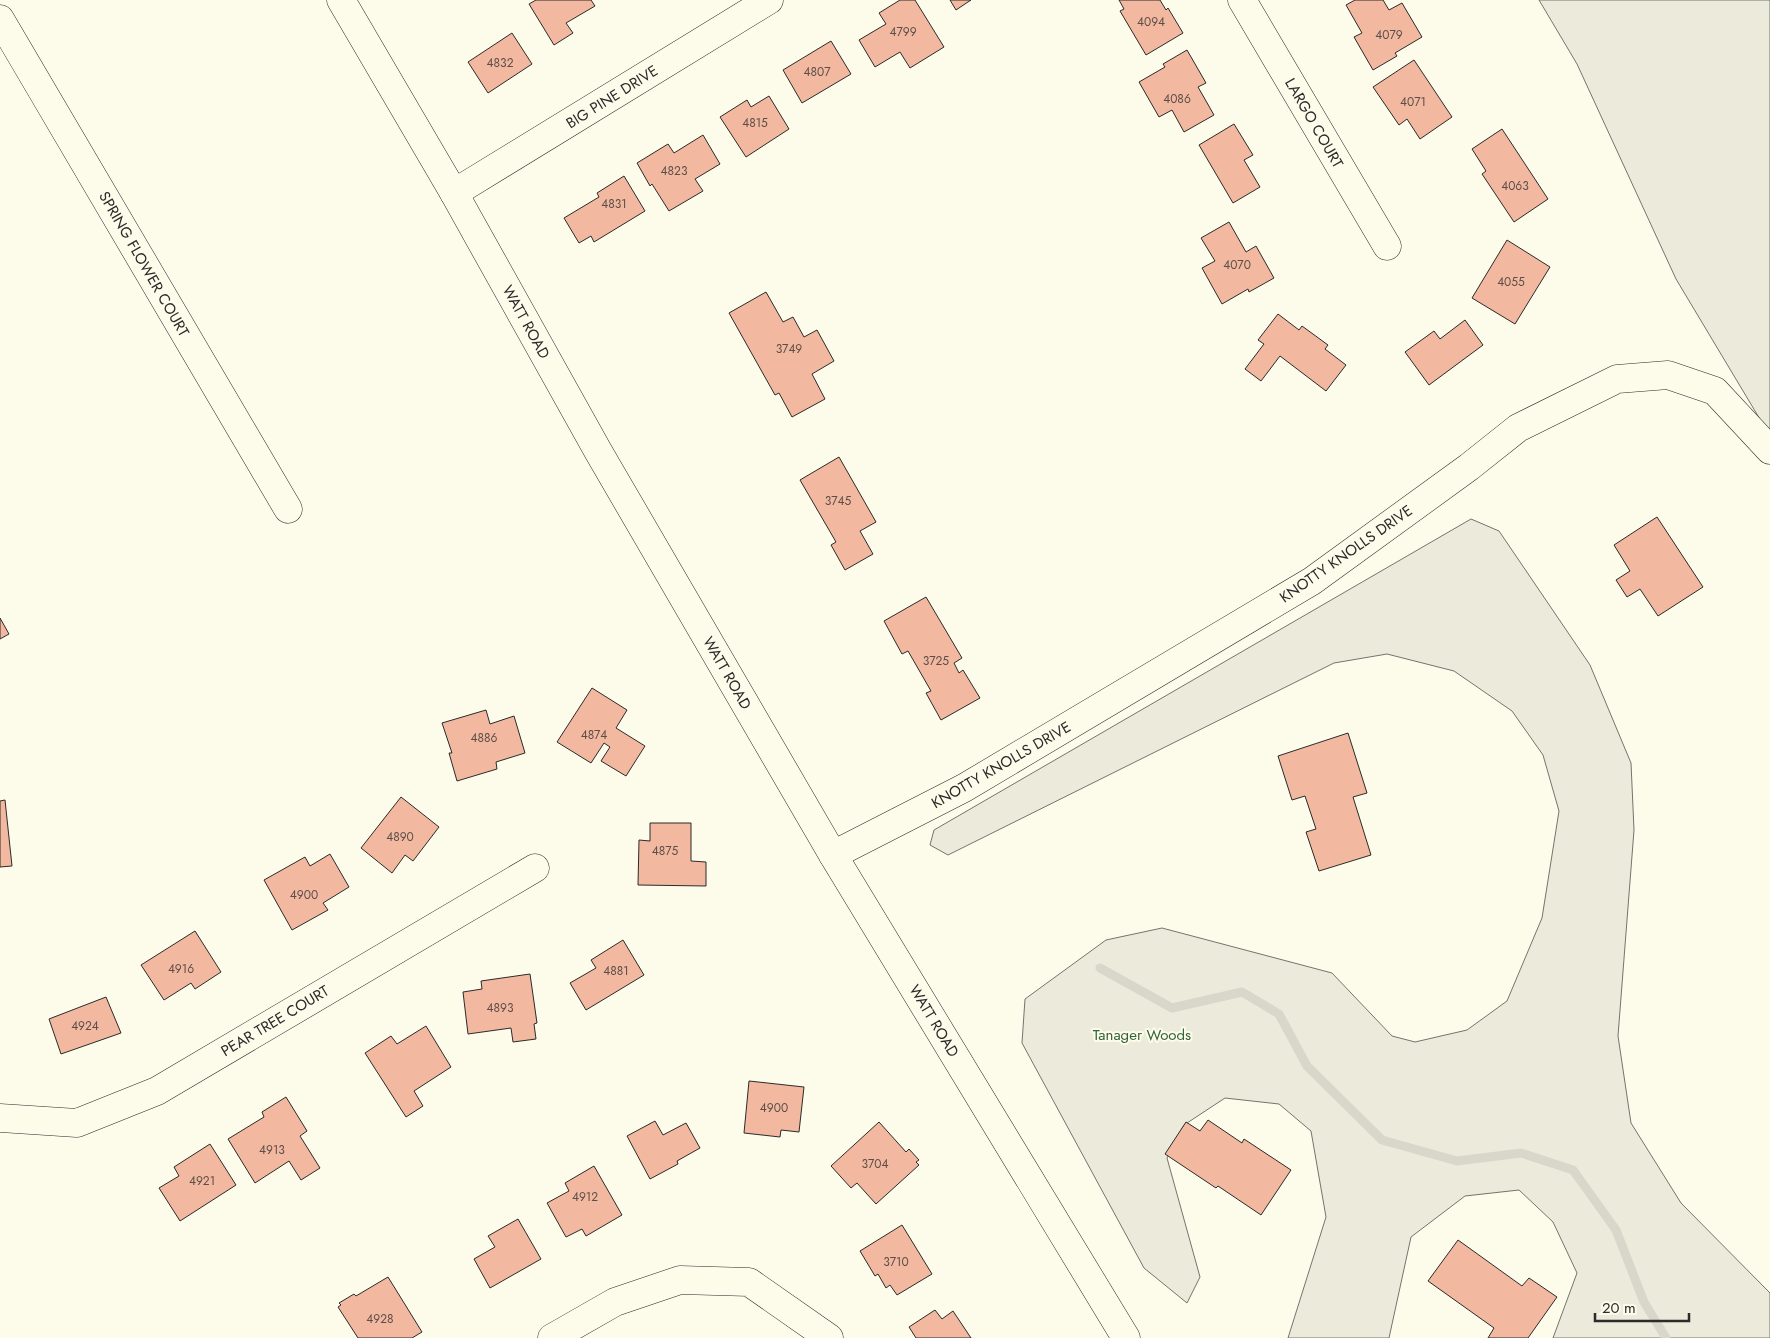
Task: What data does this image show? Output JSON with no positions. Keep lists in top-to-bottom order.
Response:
{
  "streets": {
    "street": [
      "BIG PINE DRIVE",
      "LARGO COURT",
      "SPRING FLOWER COURT",
      "WATT ROAD",
      "KNOTTY KNOLLS DRIVE",
      "PEAR TREE COURT"
    ]
  },
  "crossings": [
    ["BIG PINE DRIVE", "WATT ROAD"],
    ["WATT ROAD", "KNOTTY KNOLLS DRIVE"]
  ],
  "parks": ["Tanager Woods"],
  "house_numbers": [
    "4094",
    "4799",
    "4079",
    "4832",
    "4807",
    "4086",
    "4071",
    "4815",
    "4823",
    "4063",
    "4831",
    "4070",
    "4055",
    "3749",
    "3745",
    "3725",
    "4874",
    "4886",
    "4890",
    "4875",
    "4900",
    "4916",
    "4881",
    "4893",
    "4924",
    "4900",
    "4913",
    "3704",
    "4921",
    "4912",
    "3710",
    "4928"
  ],
  "scale_bar": "20 m"
}
